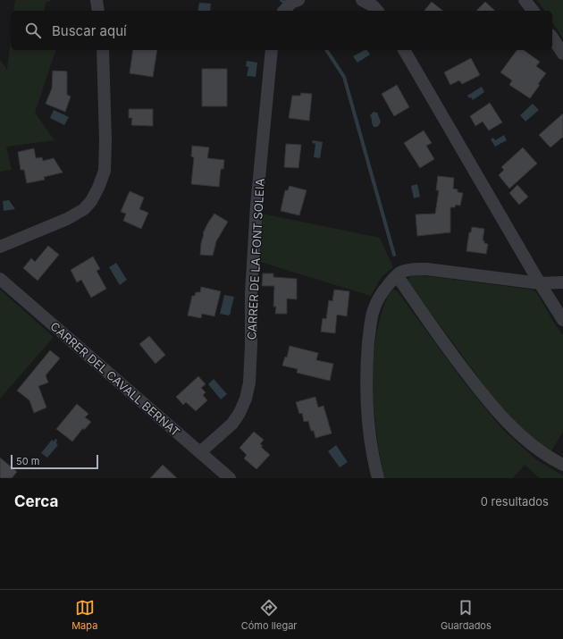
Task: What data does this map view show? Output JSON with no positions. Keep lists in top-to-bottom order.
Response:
{
  "streets": {
    "street": ["CARRER DE LA FONT SOLEIA", "CARRER DEL CAVALL BERNAT"]
  },
  "crossings": [
    ["CARRER DE LA FONT SOLEIA", "CARRER DEL CAVALL BERNAT"]
  ],
  "scale_bar": "50 m",
  "page": {
    "search": "Buscar aquí",
    "scale": "50 m",
    "heading": ["Cerca", "0 resultados"],
    "nav": ["Mapa", "Cómo llegar", "Guardados"]
  }
}
